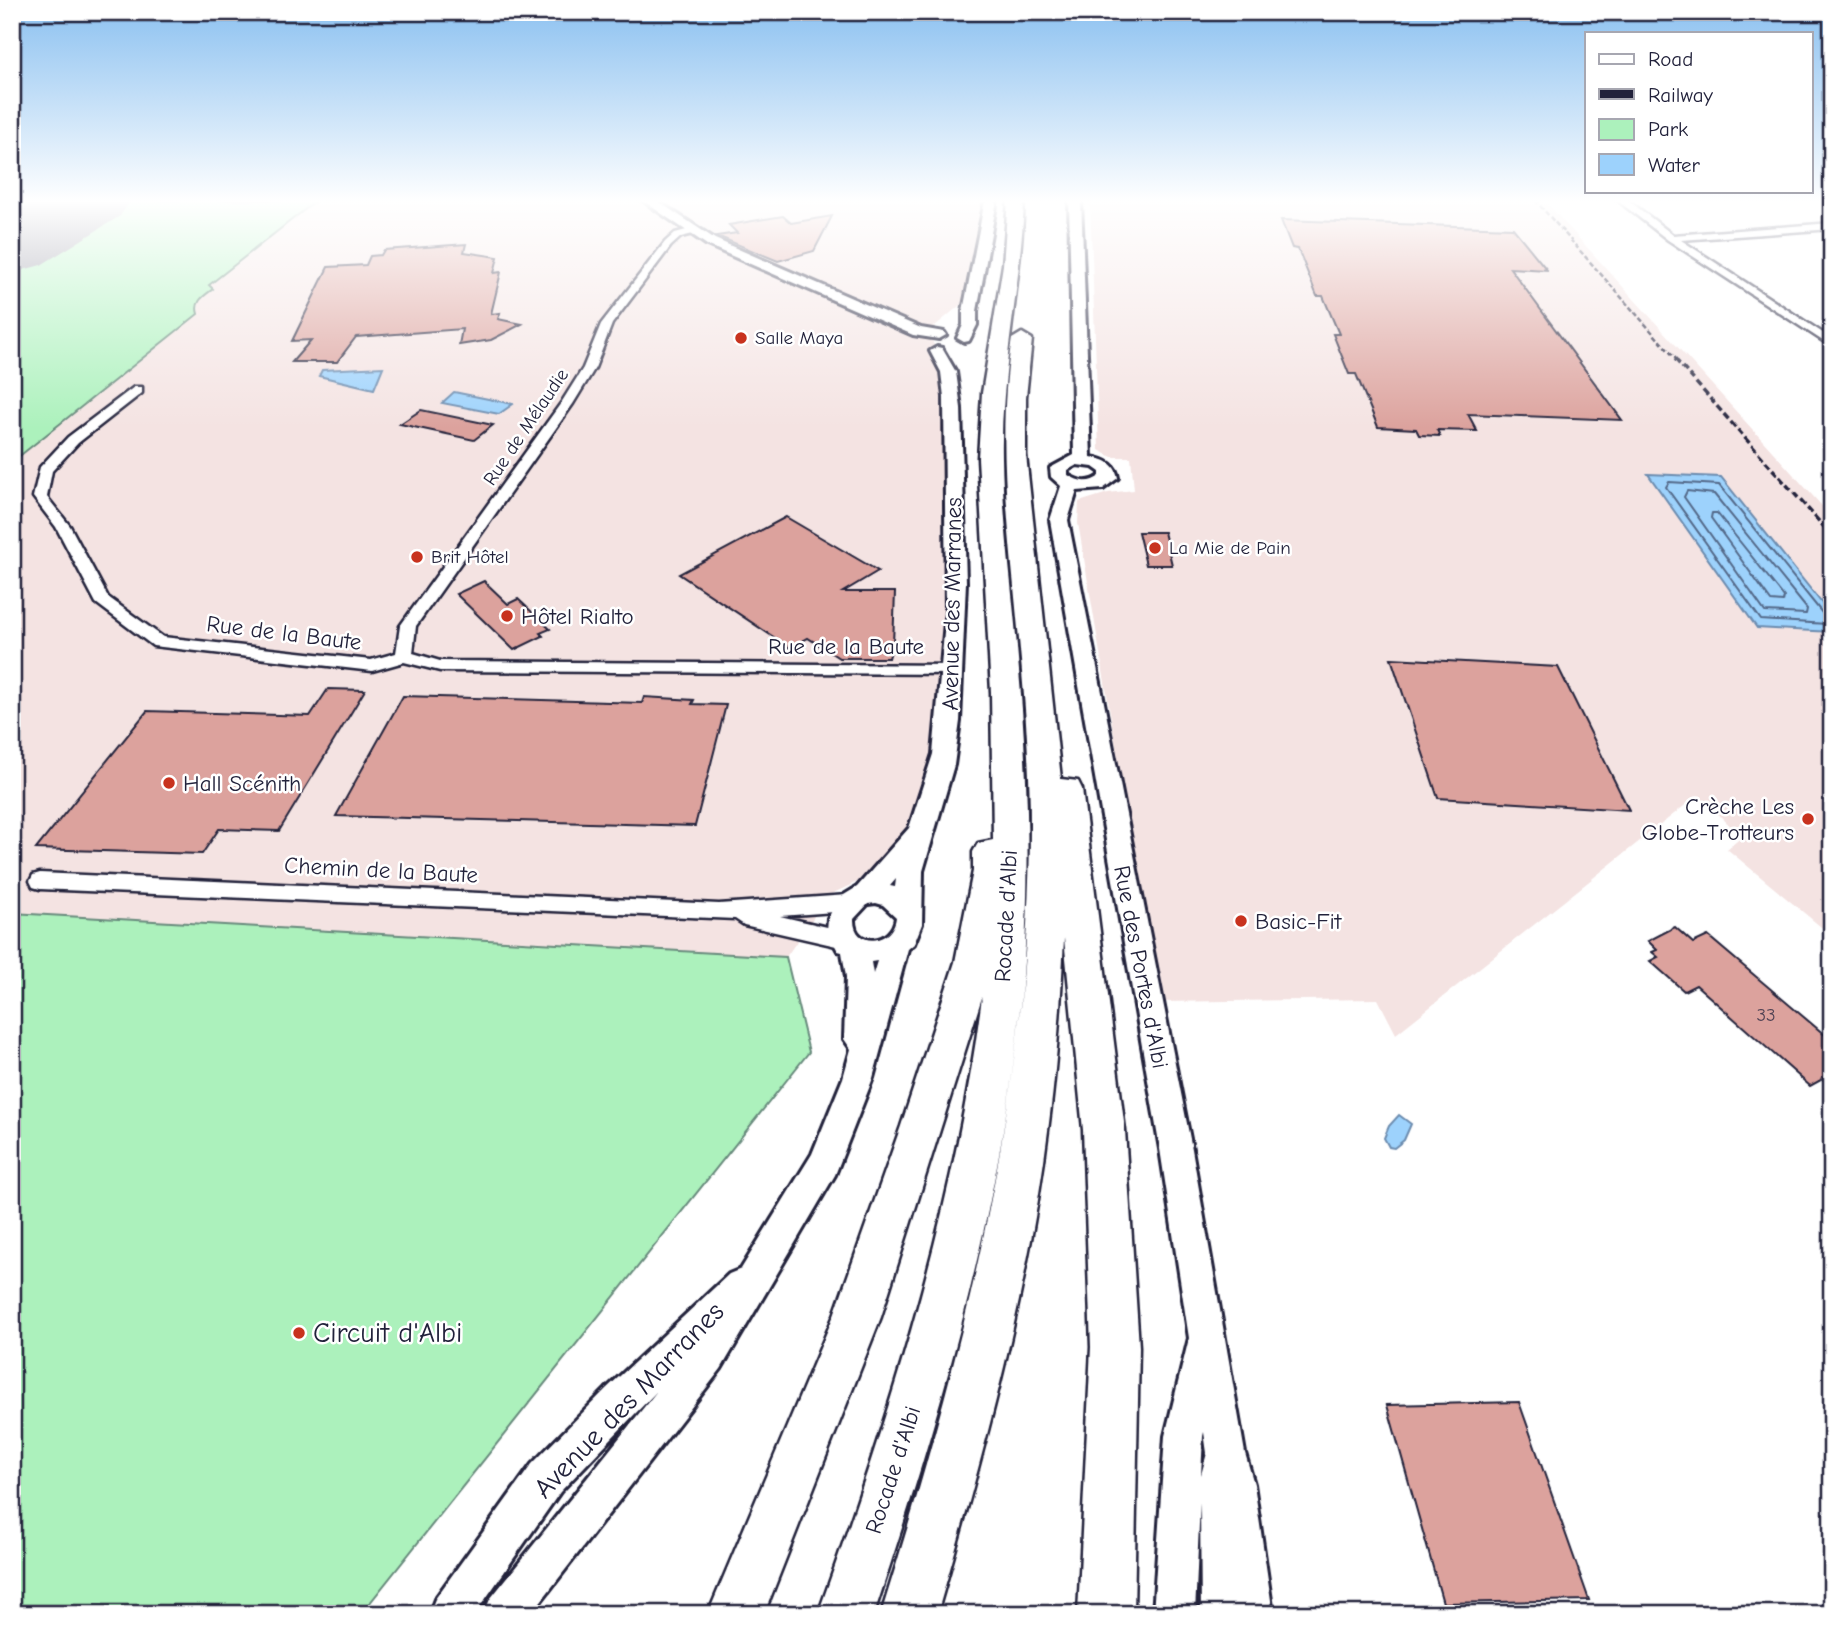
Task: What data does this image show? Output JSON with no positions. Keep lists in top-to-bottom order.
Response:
{
  "streets": {
    "highway": ["Rocade d'Albi"],
    "street": [
      "Rue de Mélaudie",
      "Avenue des Marranes",
      "Rue de la Baute",
      "Chemin de la Baute",
      "Rue des Portes d'Albi"
    ]
  },
  "crossings": [
    ["Rue de Mélaudie", "Rue de la Baute"],
    ["Avenue des Marranes", "Rue de la Baute"],
    ["Avenue des Marranes", "Chemin de la Baute"]
  ],
  "places": [
    "Salle Maya",
    "La Mie de Pain",
    "Brit Hôtel",
    "Hôtel Rialto",
    "Hall Scénith",
    "Crèche Les Globe-Trotteurs",
    "Basic-Fit",
    "Circuit d'Albi"
  ],
  "house_numbers": ["33"],
  "legend": [
    "Road",
    "Railway",
    "Park",
    "Water"
  ]
}
